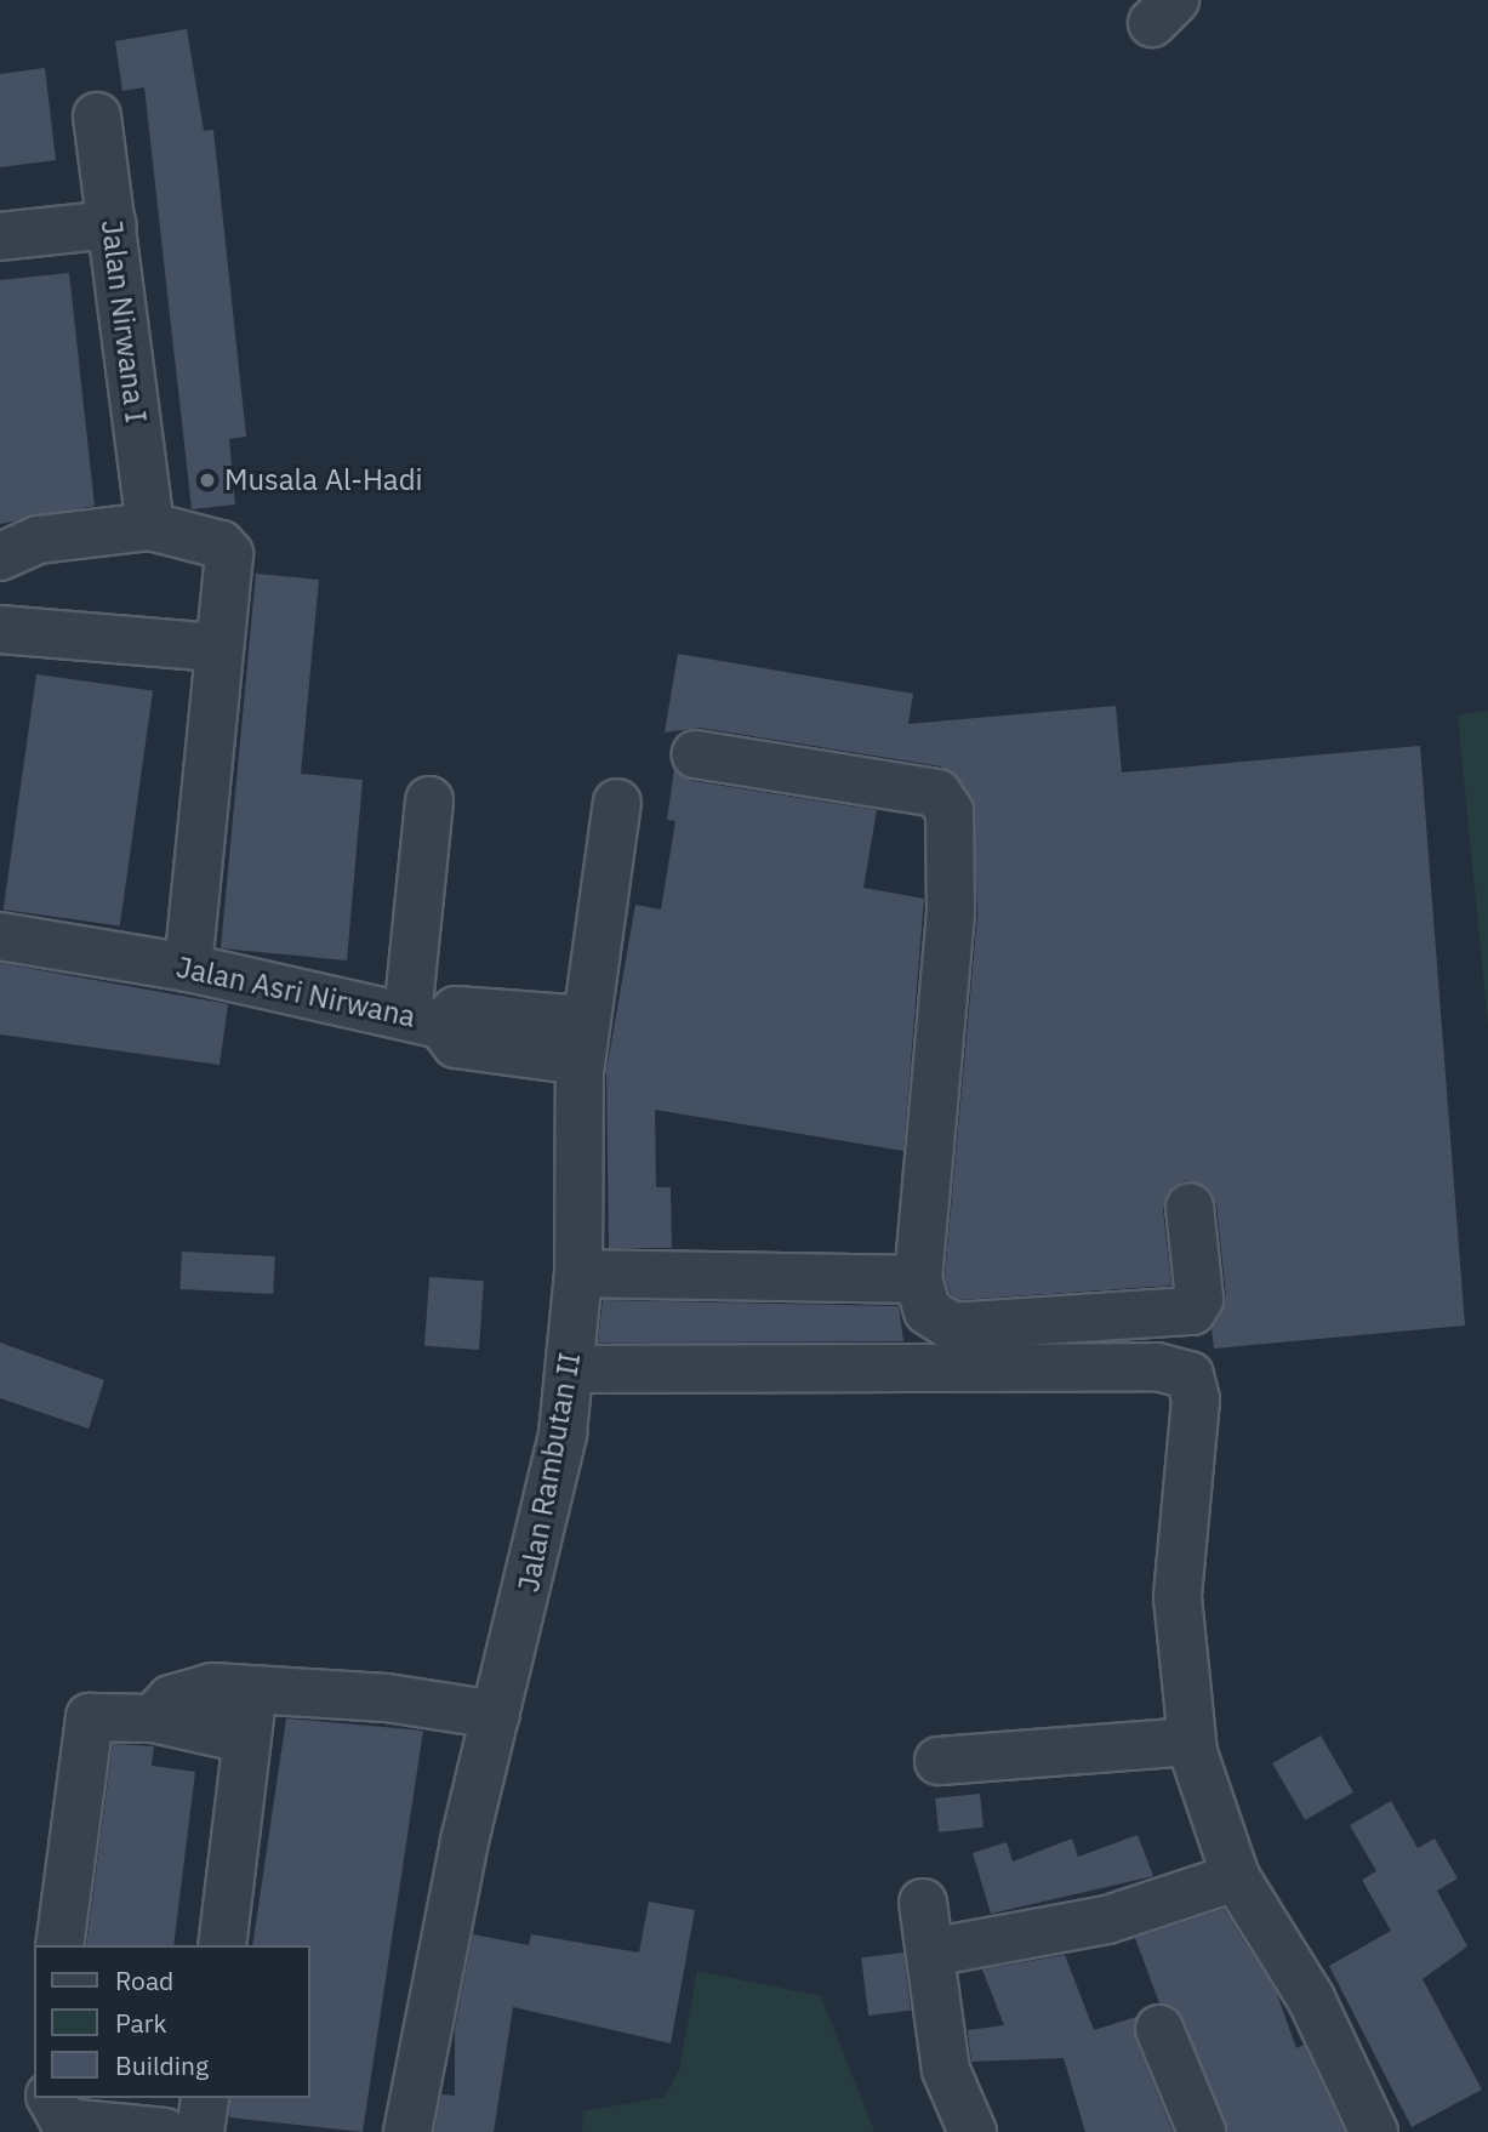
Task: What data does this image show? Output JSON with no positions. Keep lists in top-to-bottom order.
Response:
{
  "streets": {
    "street": ["Jalan Nirwana I", "Jalan Asri Nirwana", "Jalan Rambutan II"]
  },
  "crossings": [
    ["Jalan Asri Nirwana", "Jalan Rambutan II"]
  ],
  "places": ["Musala Al-Hadi"],
  "legend": ["Road", "Park", "Building"]
}
